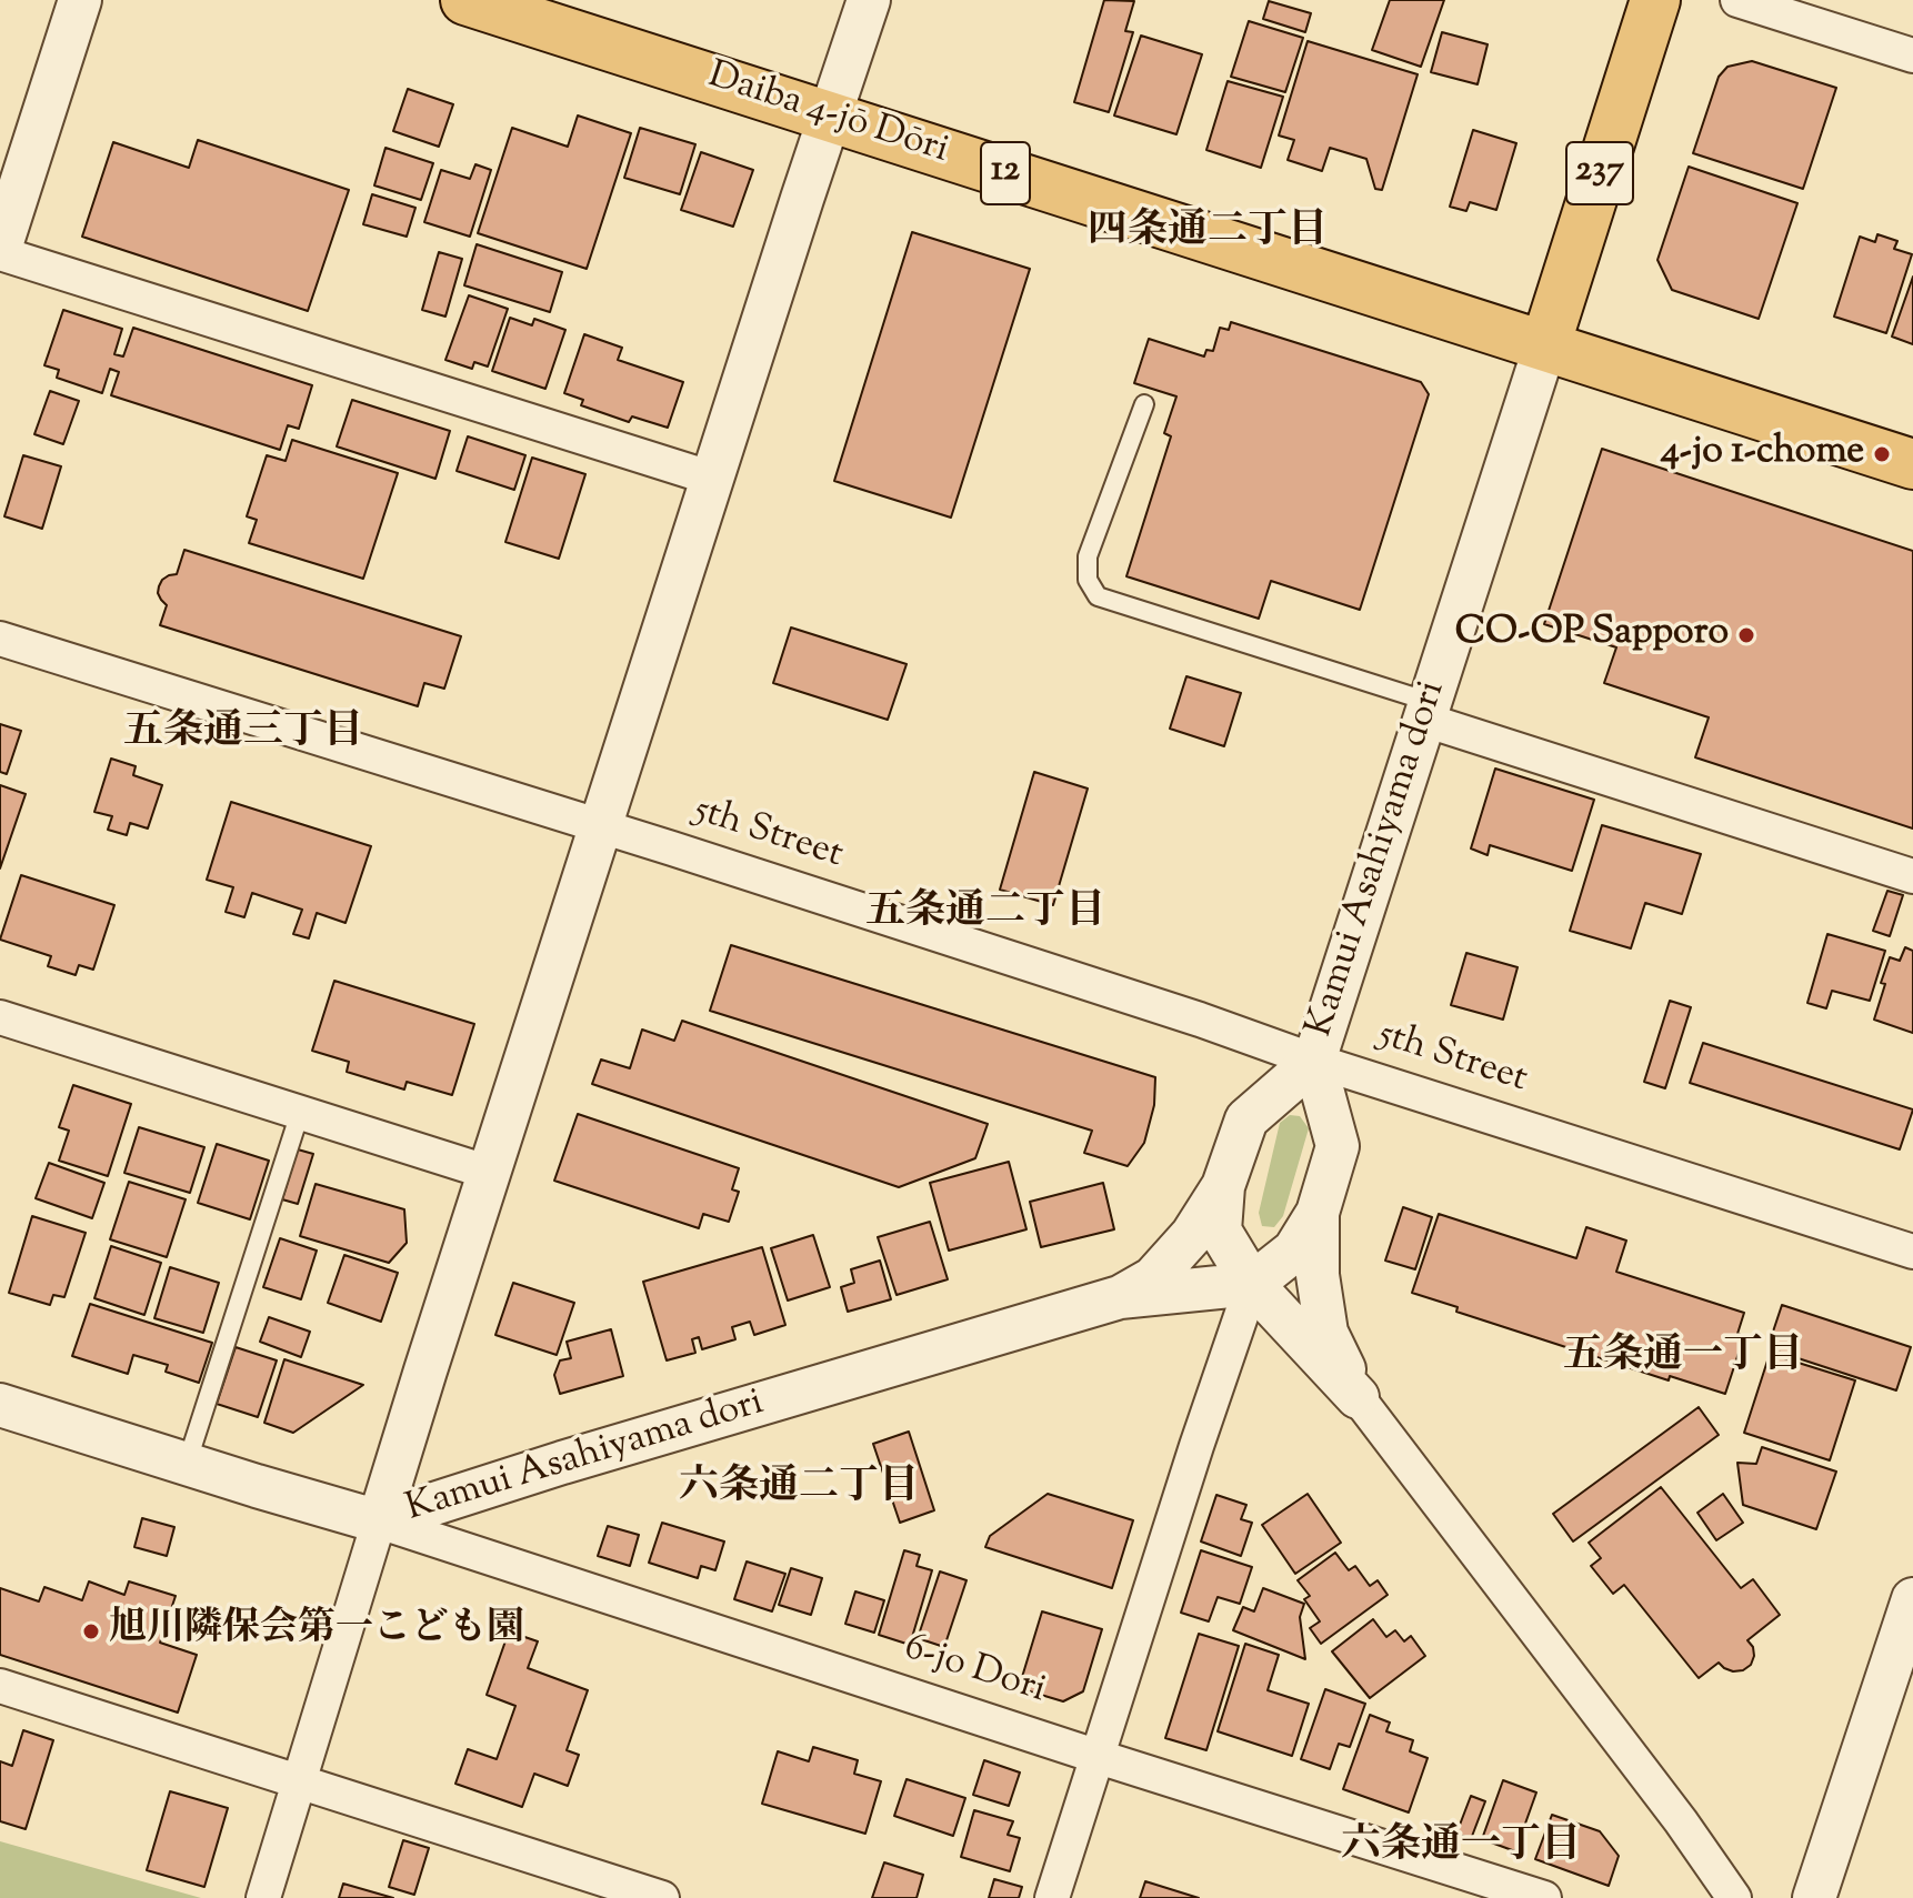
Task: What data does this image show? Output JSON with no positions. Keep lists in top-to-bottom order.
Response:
{
  "streets": {
    "highway": [
      "Daiba 4-jō Dōri",
      "12",
      "237",
      "Kamui Asahiyama dori"
    ],
    "street": ["5th Street", "6-jo Dori"]
  },
  "crossings": [
    ["Daiba 4-jō Dōri", "12"],
    ["Daiba 4-jō Dōri", "Kamui Asahiyama dori"],
    ["12", "Kamui Asahiyama dori"],
    ["5th Street", "Kamui Asahiyama dori"],
    ["Kamui Asahiyama dori", "6-jo Dori"]
  ],
  "districts": [
    "四条通二丁目",
    "五条通三丁目",
    "五条通二丁目",
    "五条通一丁目",
    "六条通二丁目",
    "六条通一丁目"
  ],
  "places": ["4-jo 1-chome", "CO-OP Sapporo", "旭川隣保会第一こども園"]
}
